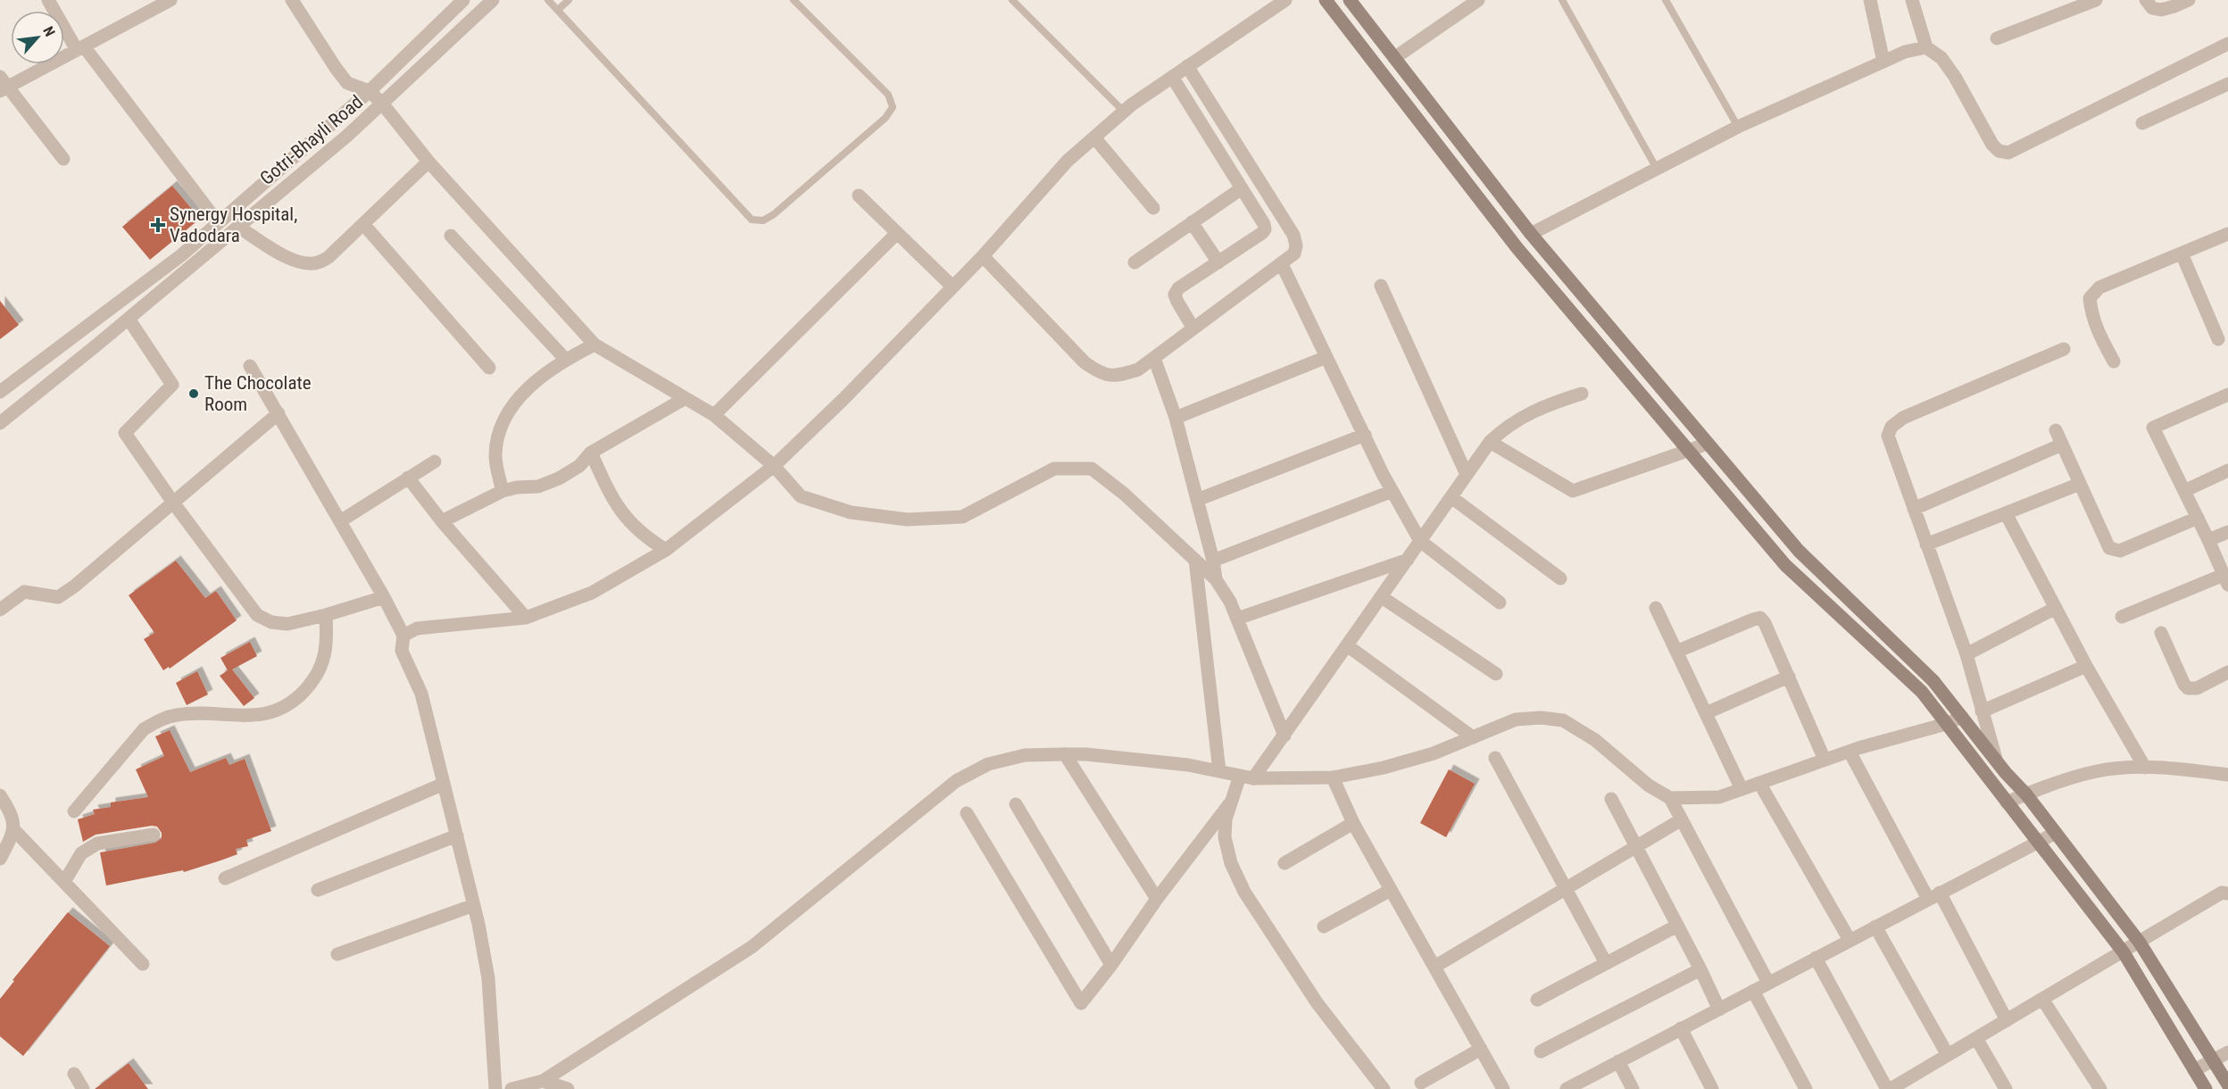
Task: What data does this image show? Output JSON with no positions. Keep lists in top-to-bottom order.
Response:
{
  "streets": {
    "street": ["Gotri-Bhayli Road"]
  },
  "places": {
    "health": ["Synergy Hospital, Vadodara"],
    "other": ["The Chocolate Room"]
  },
  "north": "top right"
}
